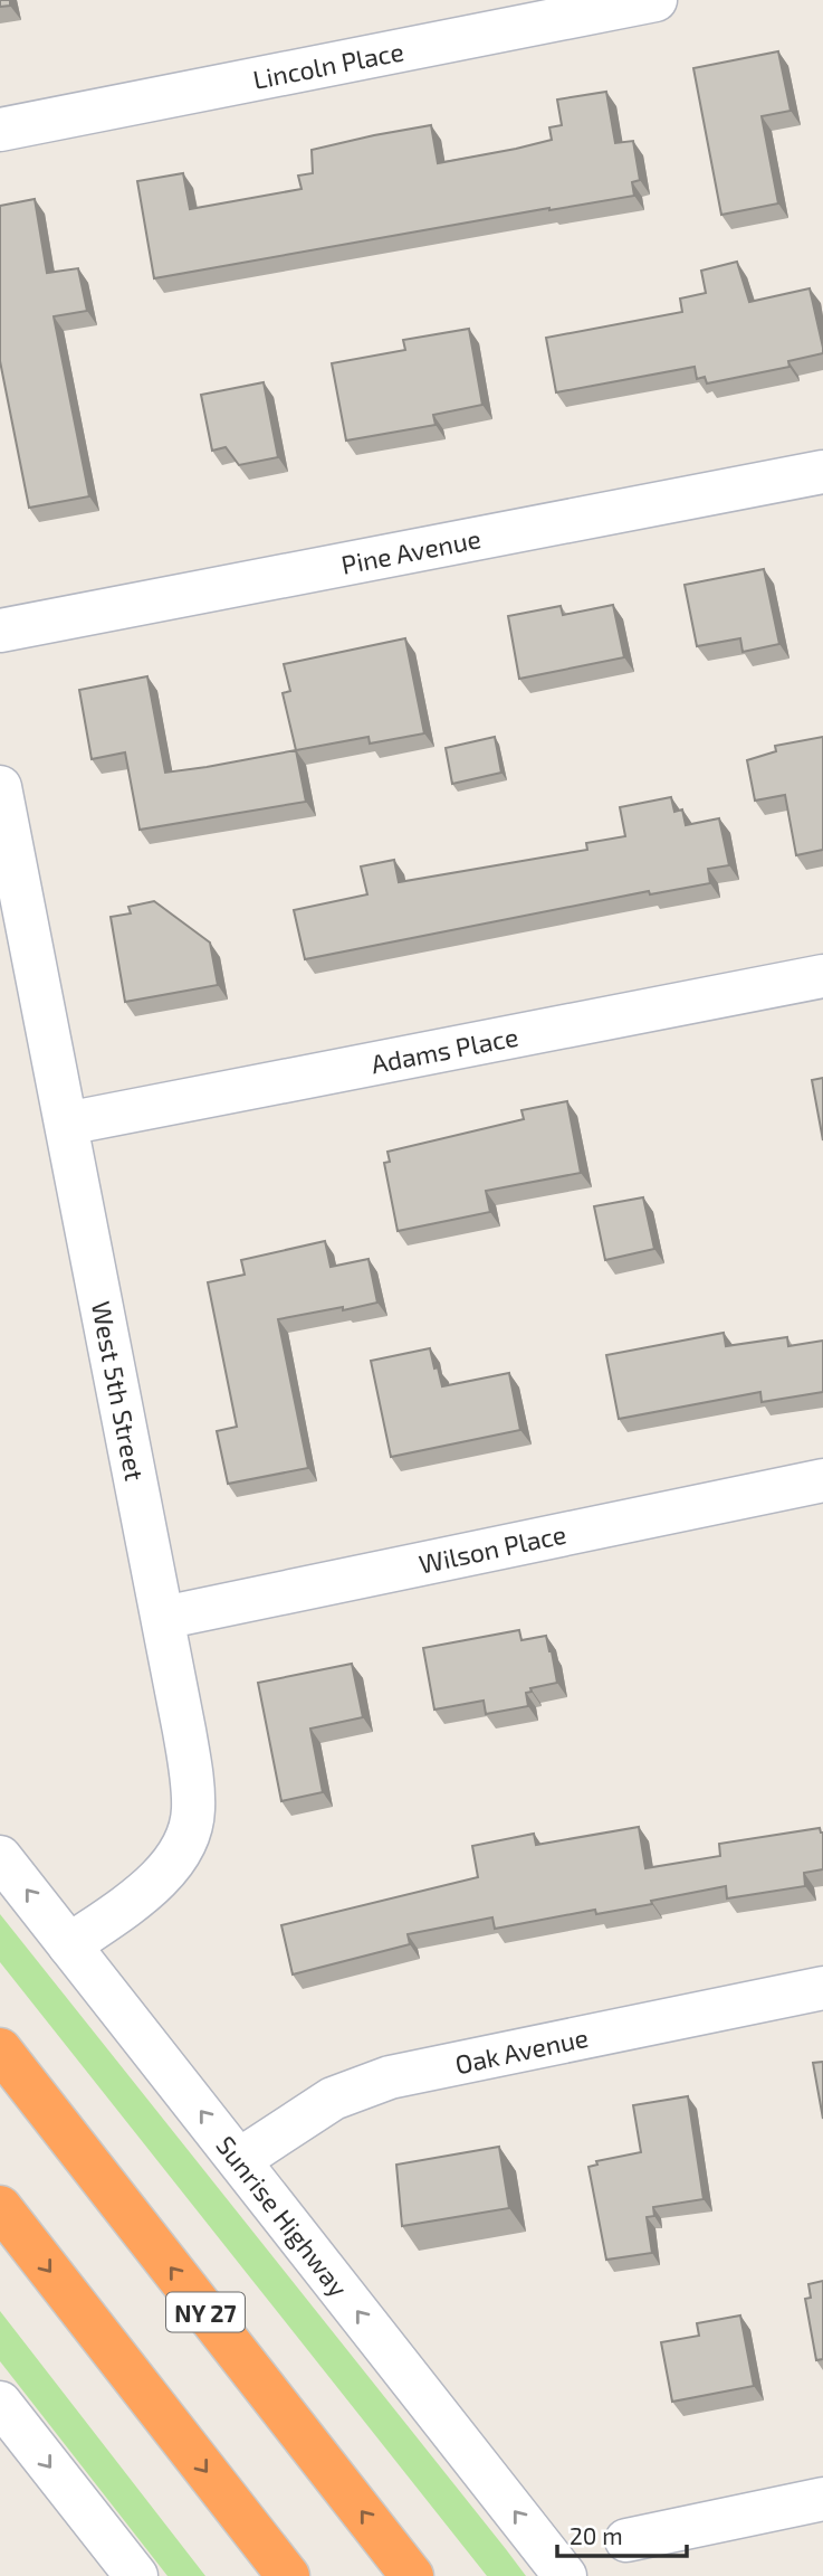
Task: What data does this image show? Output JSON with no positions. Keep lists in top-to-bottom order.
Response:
{
  "streets": {
    "highway": ["NY 27"],
    "street": [
      "Lincoln Place",
      "Pine Avenue",
      "Adams Place",
      "West 5th Street",
      "Wilson Place",
      "Oak Avenue",
      "Sunrise Highway"
    ]
  },
  "crossings": [
    ["Adams Place", "West 5th Street"],
    ["West 5th Street", "Wilson Place"],
    ["West 5th Street", "Sunrise Highway"],
    ["Oak Avenue", "Sunrise Highway"]
  ],
  "one_way": ["Sunrise Highway"],
  "scale_bar": "20 m"
}
